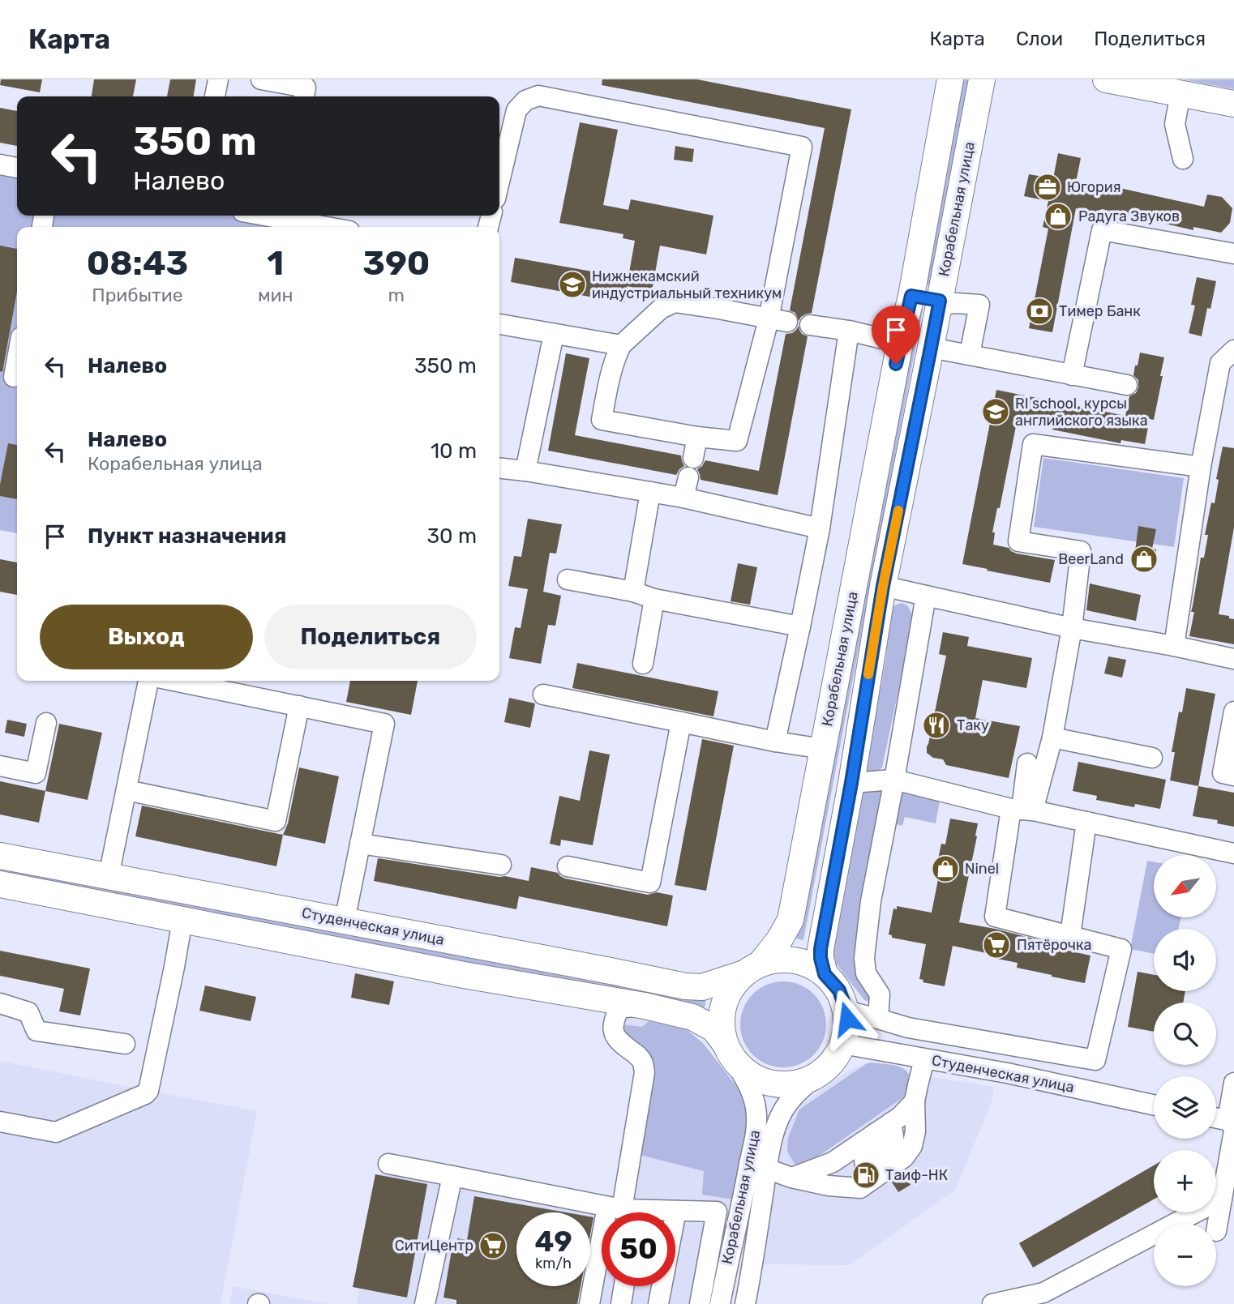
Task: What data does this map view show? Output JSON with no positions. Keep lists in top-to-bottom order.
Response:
{
  "streets": {
    "main road": ["Корабельная улица", "Студенческая улица"]
  },
  "crossings": [
    ["Корабельная улица", "Студенческая улица"]
  ],
  "places": {
    "office": ["Югория"],
    "shop": ["Радуга Звуков", "BeerLand", "Ninel"],
    "school or university": ["Нижнекамский индустриальный техникум", "RI school, курсы английского языка"],
    "bank": ["Тимер Банк"],
    "restaurant": ["Таку"],
    "supermarket": ["Пятёрочка", "СитиЦентр"],
    "fuel station": ["Таиф-НК"]
  },
  "north": "bottom left",
  "page": {
    "header": "Карта",
    "nav": ["Карта", "Слои", "Поделиться"],
    "turn": ["350 m", "Налево"],
    "eta": [
      "08:43",
      "Прибытие",
      "1",
      "мин",
      "390",
      "m"
    ],
    "list": [
      {
        "name": "Налево",
        "value": "350 m"
      },
      {
        "name": "Налево",
        "note": "Корабельная улица",
        "value": "10 m"
      },
      {
        "name": "Пункт назначения",
        "value": "30 m"
      }
    ],
    "buttons": ["Выход", "Поделиться"],
    "map_buttons": ["+", "−"],
    "speed": "49 km/h",
    "limit": "50"
  }
}
